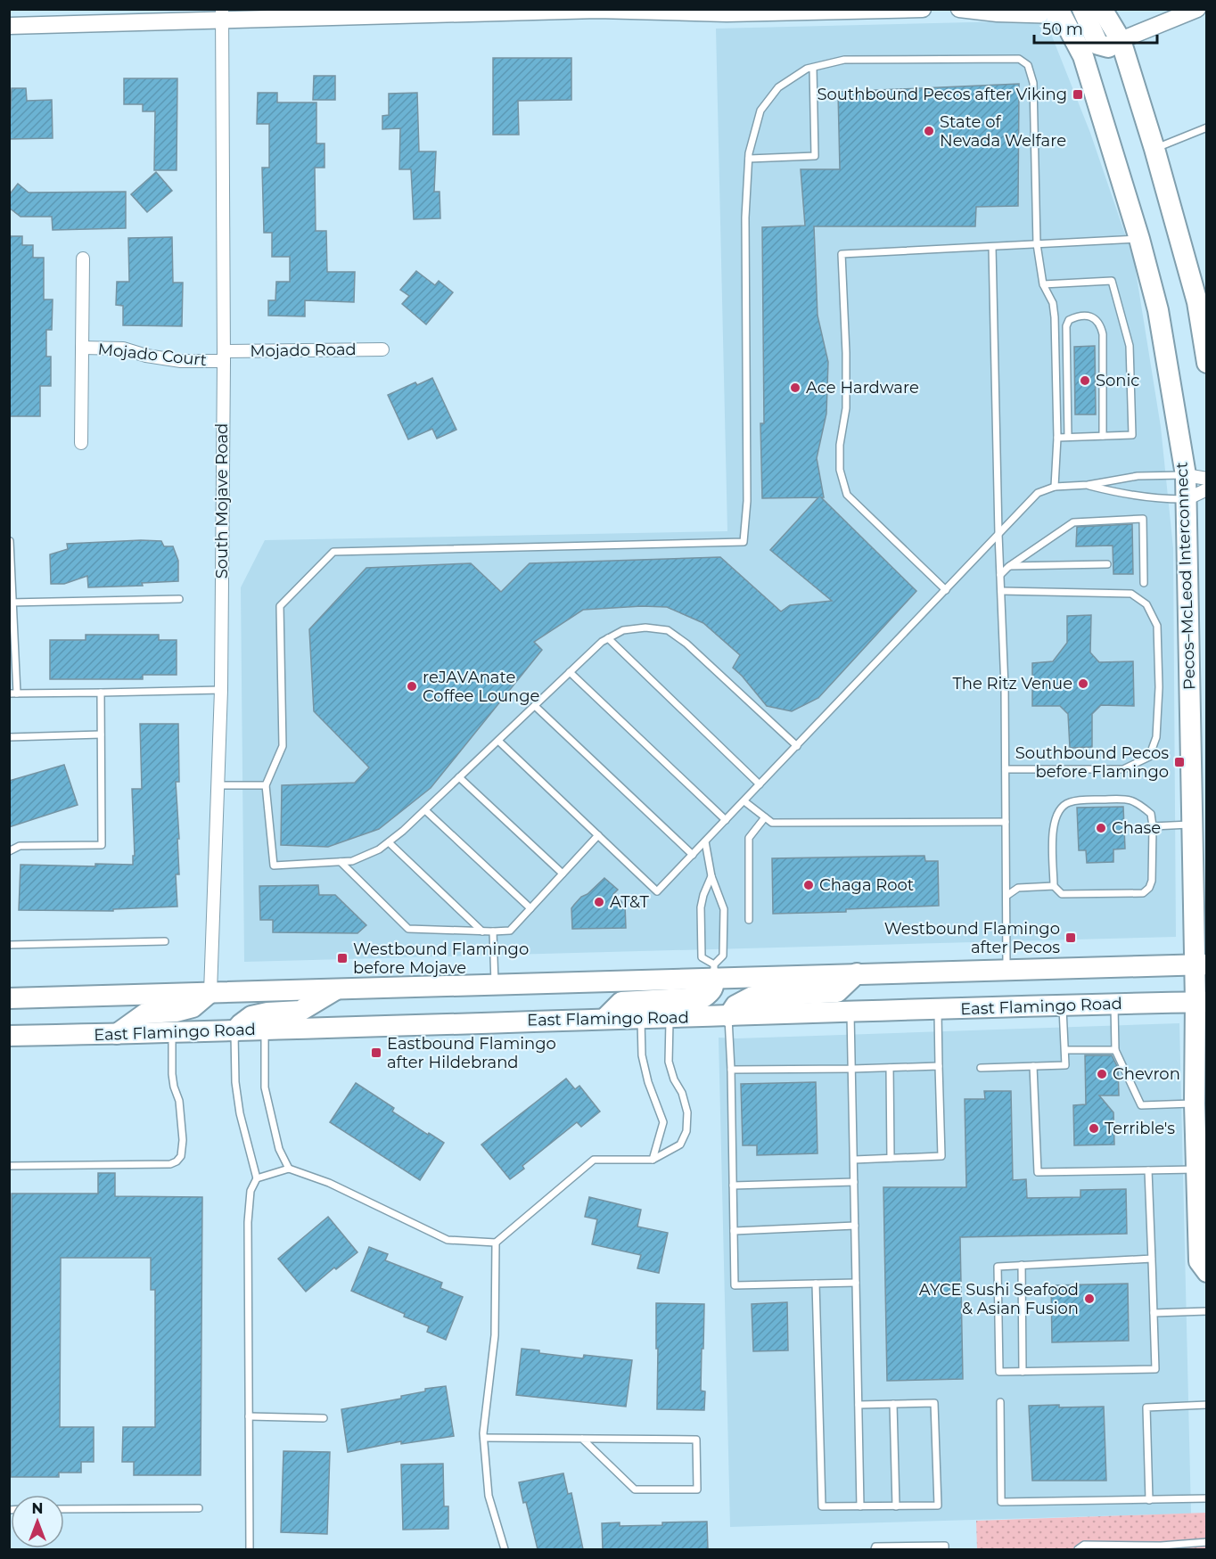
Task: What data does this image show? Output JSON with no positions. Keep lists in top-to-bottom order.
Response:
{
  "streets": {
    "main road": ["Pecos–McLeod Interconnect", "East Flamingo Road"],
    "street": ["Mojado Road", "Mojado Court", "South Mojave Road"]
  },
  "crossings": [
    ["Mojado Road", "Mojado Court"],
    ["Mojado Road", "South Mojave Road"],
    ["Mojado Court", "South Mojave Road"],
    ["Pecos–McLeod Interconnect", "East Flamingo Road"]
  ],
  "places": {
    "transit": [
      "Southbound Pecos after Viking",
      "Southbound Pecos before Flamingo",
      "Westbound Flamingo after Pecos",
      "Westbound Flamingo before Mojave",
      "Eastbound Flamingo after Hildebrand"
    ],
    "other": [
      "State of Nevada Welfare",
      "Sonic",
      "Ace Hardware",
      "The Ritz Venue",
      "reJAVAnate Coffee Lounge",
      "Chase",
      "Chaga Root",
      "AT&T",
      "Chevron",
      "Terrible's",
      "AYCE Sushi Seafood & Asian Fusion"
    ]
  },
  "scale_bar": "50 m",
  "north": "top"
}
